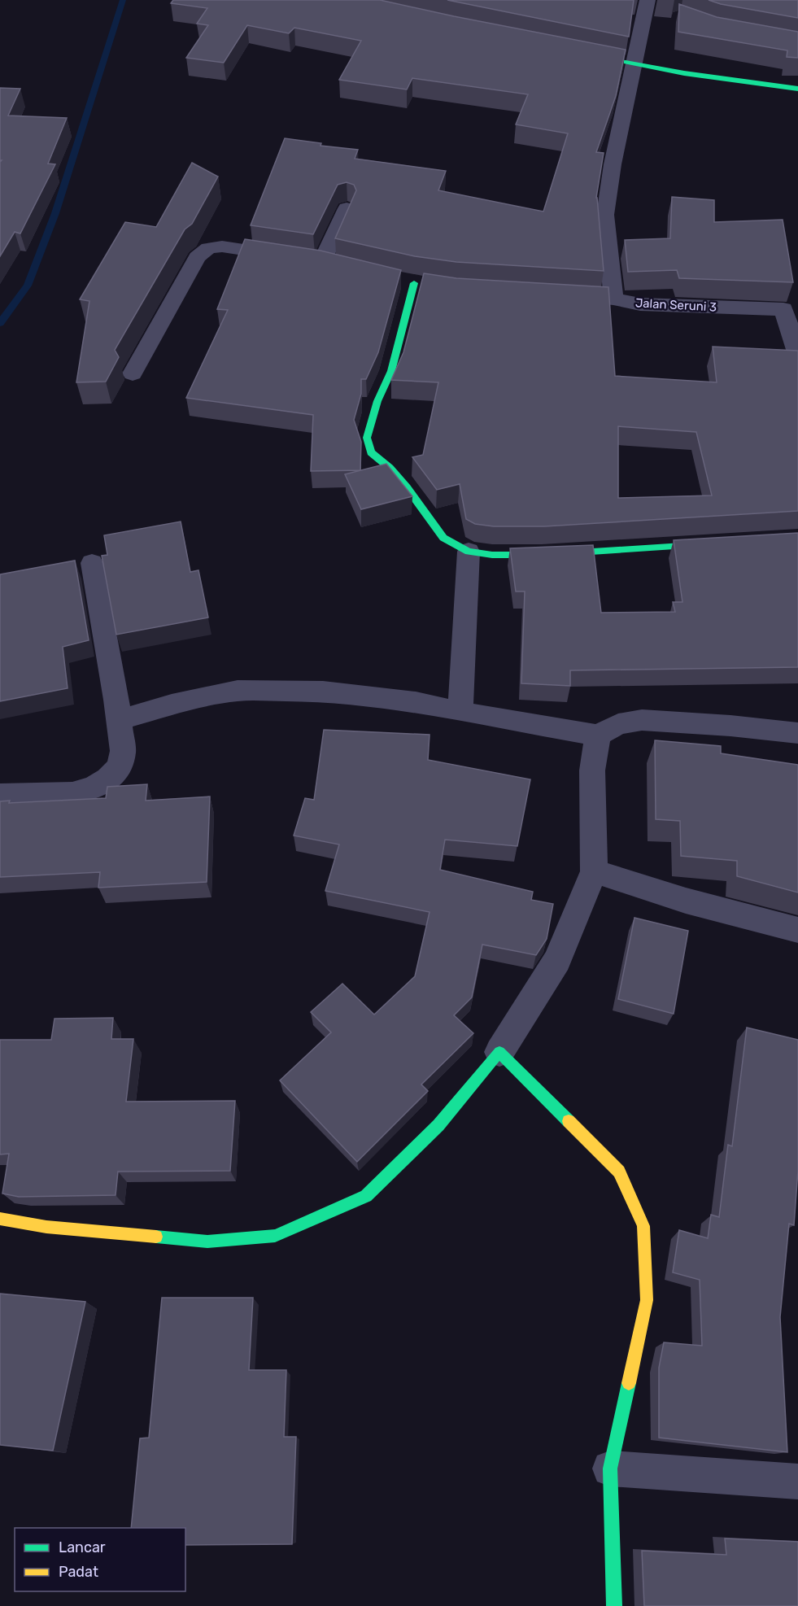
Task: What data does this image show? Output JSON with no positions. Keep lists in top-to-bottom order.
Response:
{
  "streets": {
    "street": ["Jalan Seruni 3"]
  },
  "legend": ["Lancar", "Padat"]
}
